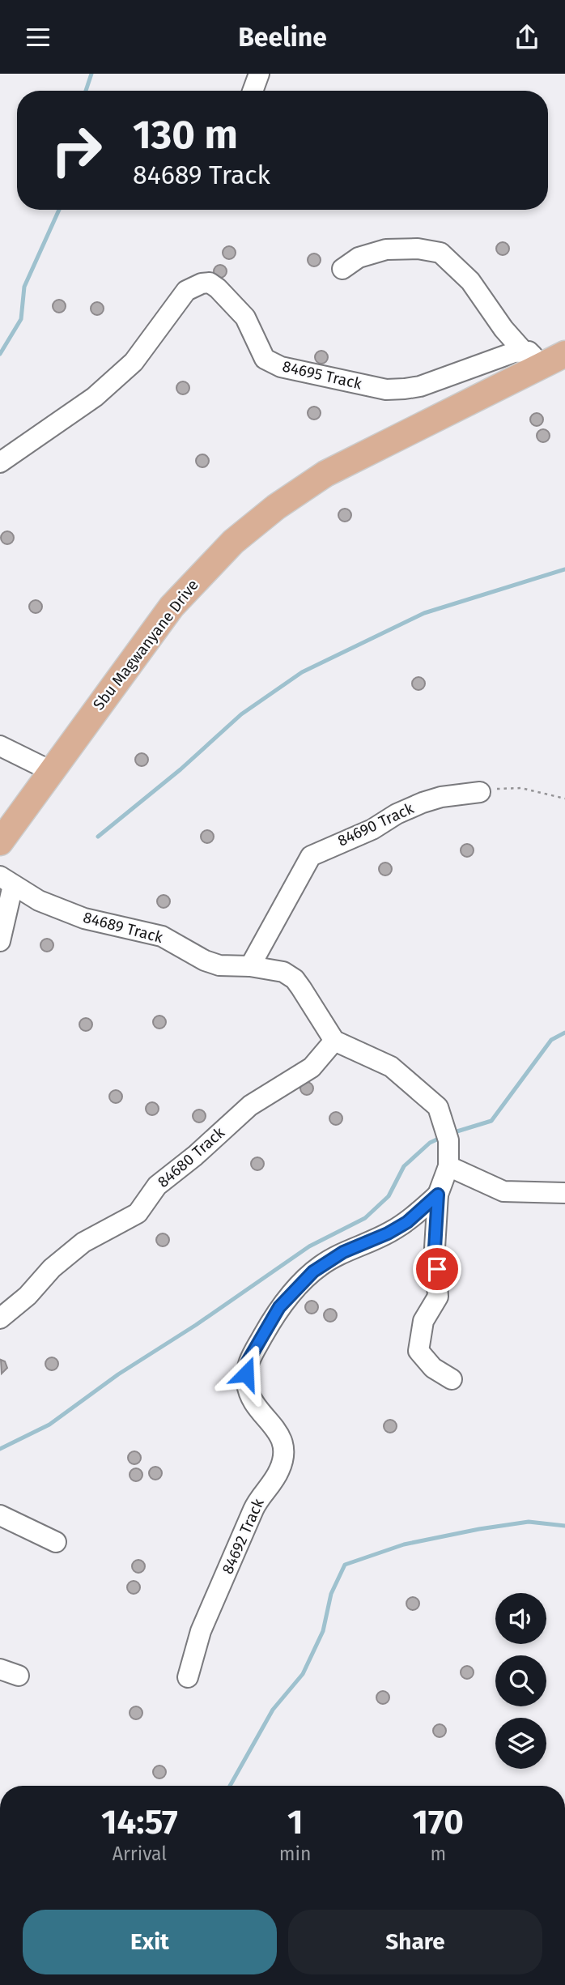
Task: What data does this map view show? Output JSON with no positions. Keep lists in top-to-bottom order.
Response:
{
  "streets": {
    "main road": ["Sbu Magwanyane Drive"],
    "street": [
      "84695 Track",
      "84690 Track",
      "84689 Track",
      "84680 Track",
      "84692 Track"
    ]
  },
  "crossings": [
    ["84695 Track", "Sbu Magwanyane Drive"],
    ["84690 Track", "84689 Track"],
    ["84689 Track", "84680 Track"]
  ],
  "page": {
    "header": "Beeline",
    "turn": ["130 m", "84689 Track"],
    "eta": [
      "14:57",
      "Arrival",
      "1",
      "min",
      "170",
      "m"
    ],
    "buttons": ["Exit", "Share"]
  }
}
